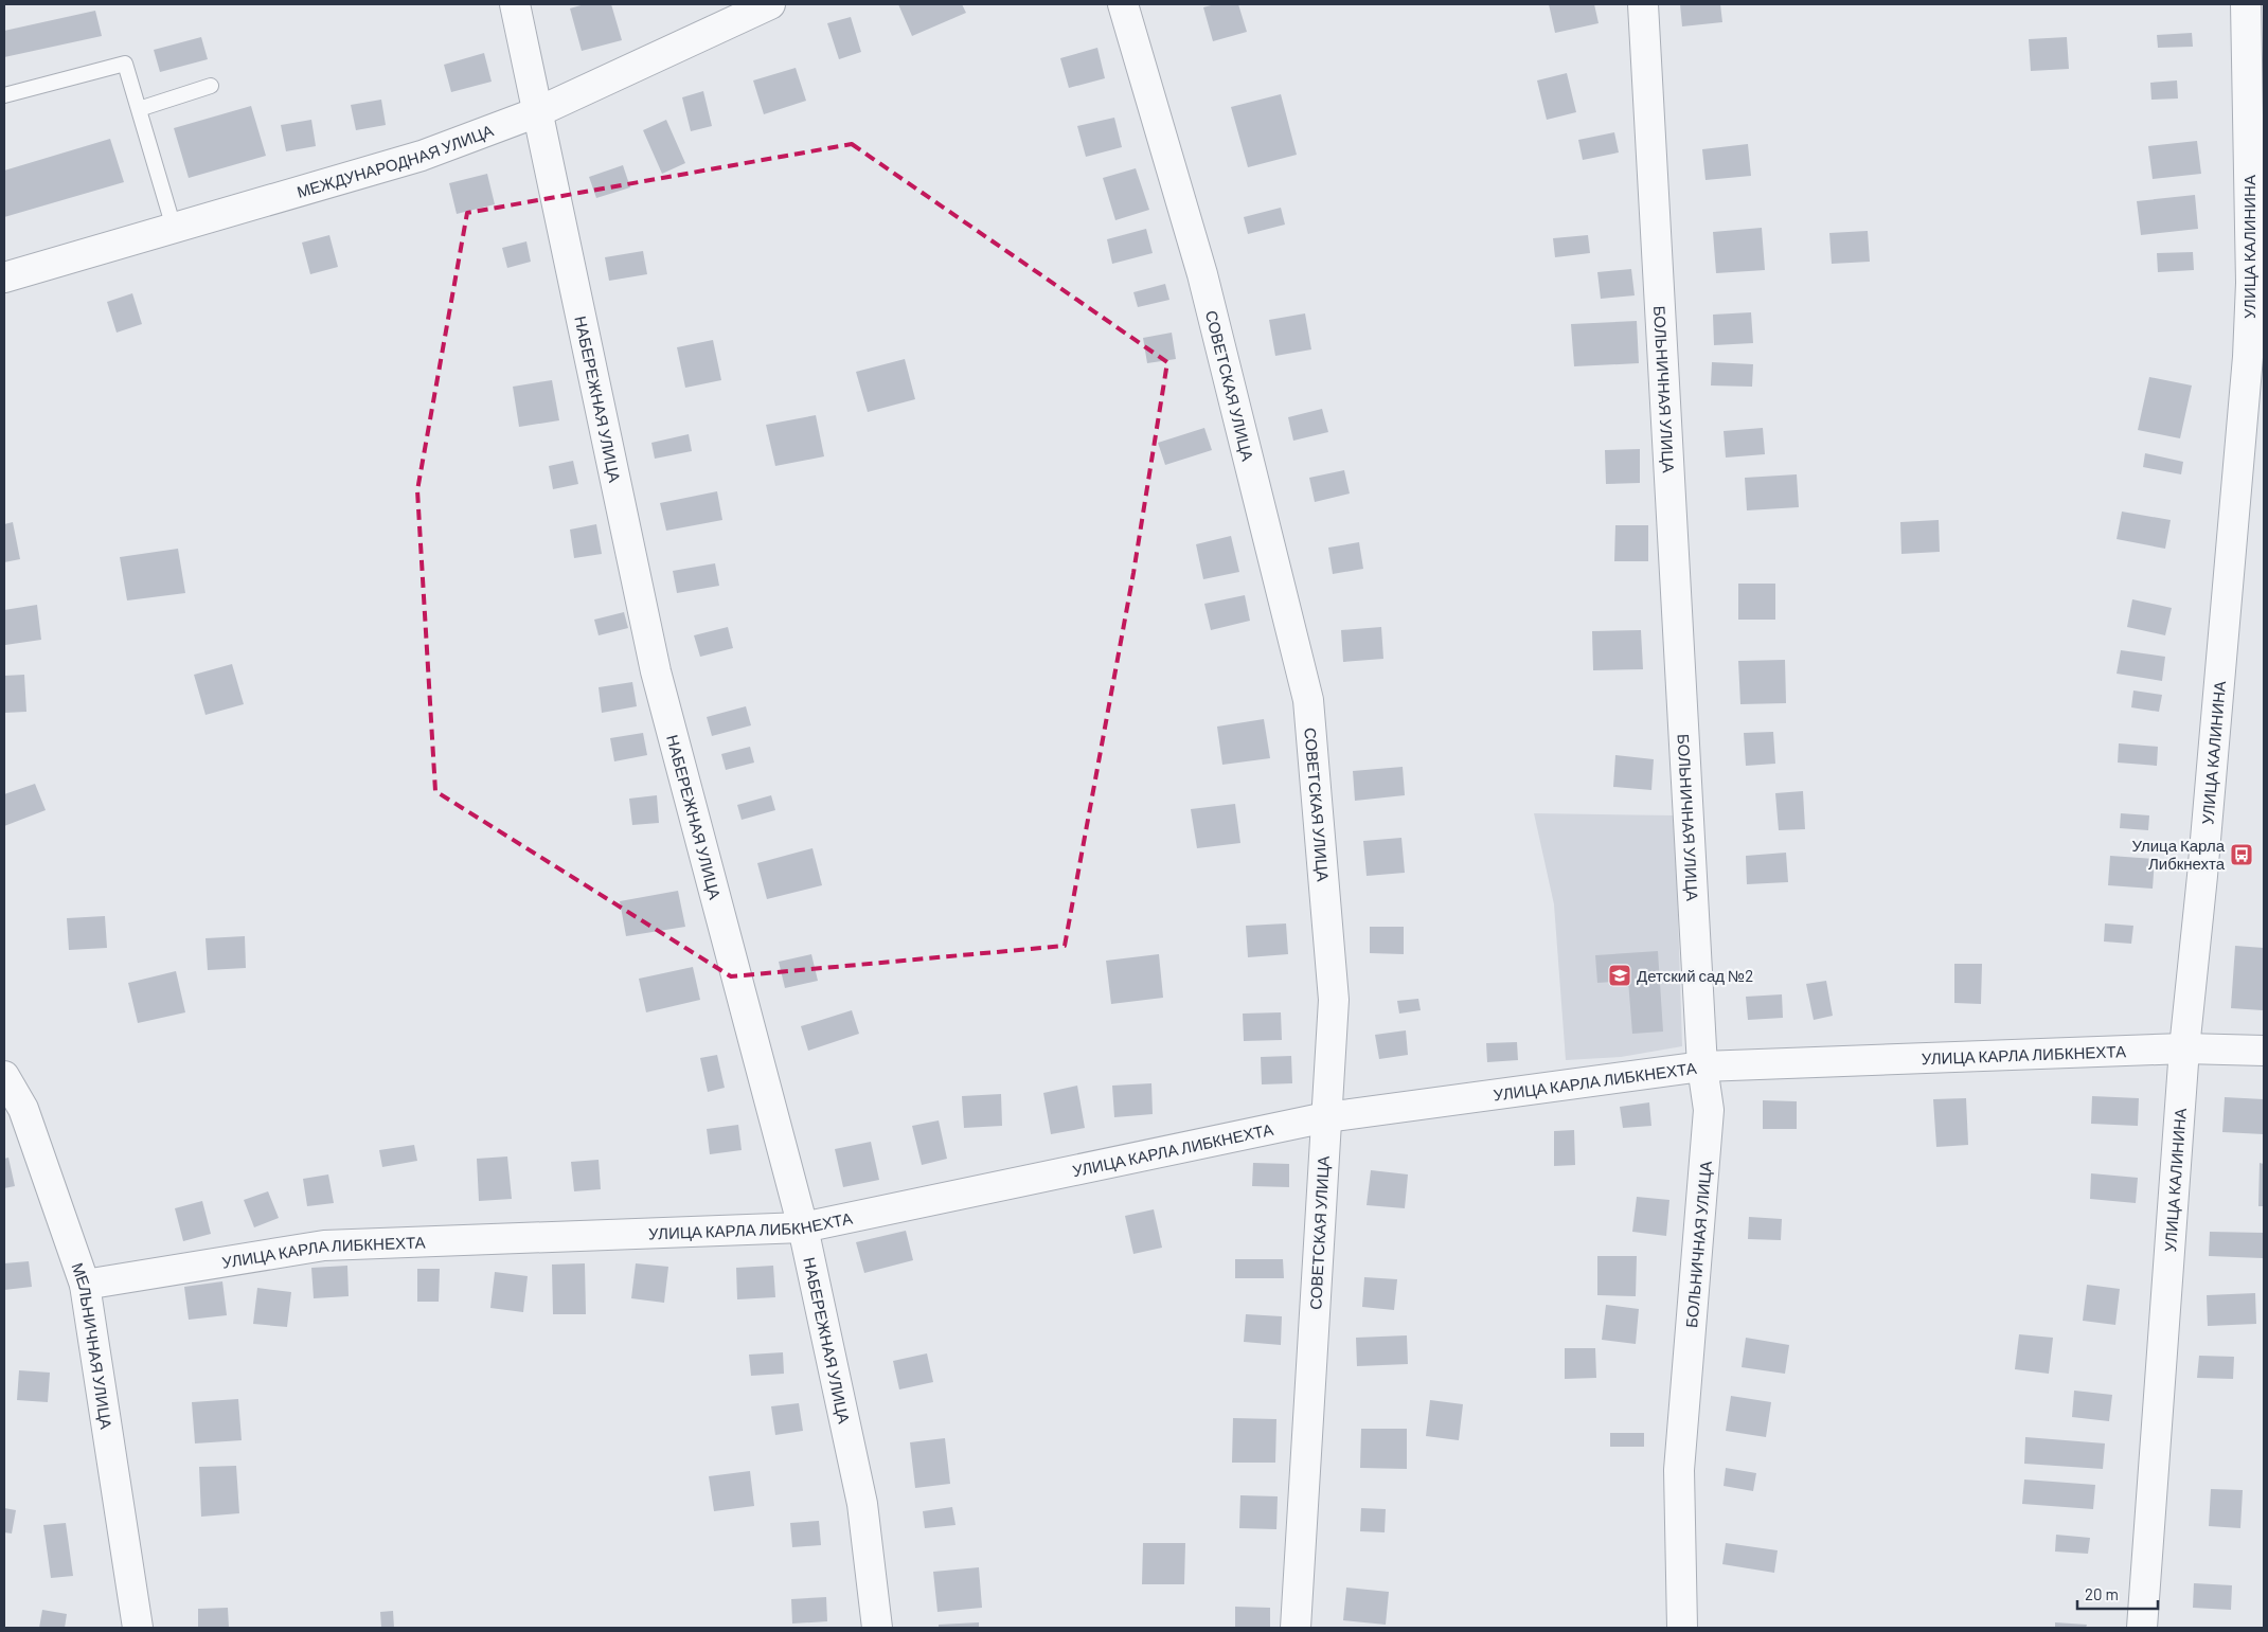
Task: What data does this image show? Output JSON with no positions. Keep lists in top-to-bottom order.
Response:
{
  "streets": {
    "street": [
      "МЕЖДУНАРОДНАЯ УЛИЦА",
      "УЛИЦА КАЛИНИНА",
      "СОВЕТСКАЯ УЛИЦА",
      "БОЛЬНИЧНАЯ УЛИЦА",
      "НАБЕРЕЖНАЯ УЛИЦА",
      "УЛИЦА КАРЛА ЛИБКНЕХТА",
      "МЕЛЬНИЧНАЯ УЛИЦА"
    ]
  },
  "crossings": [
    ["МЕЖДУНАРОДНАЯ УЛИЦА", "НАБЕРЕЖНАЯ УЛИЦА"],
    ["УЛИЦА КАЛИНИНА", "УЛИЦА КАРЛА ЛИБКНЕХТА"],
    ["СОВЕТСКАЯ УЛИЦА", "УЛИЦА КАРЛА ЛИБКНЕХТА"],
    ["БОЛЬНИЧНАЯ УЛИЦА", "УЛИЦА КАРЛА ЛИБКНЕХТА"],
    ["НАБЕРЕЖНАЯ УЛИЦА", "УЛИЦА КАРЛА ЛИБКНЕХТА"],
    ["УЛИЦА КАРЛА ЛИБКНЕХТА", "МЕЛЬНИЧНАЯ УЛИЦА"]
  ],
  "places": {
    "bus stop": ["Улица Карла Либкнехта"],
    "school or university": ["Детский сад №2"]
  },
  "scale_bar": "20 m"
}
